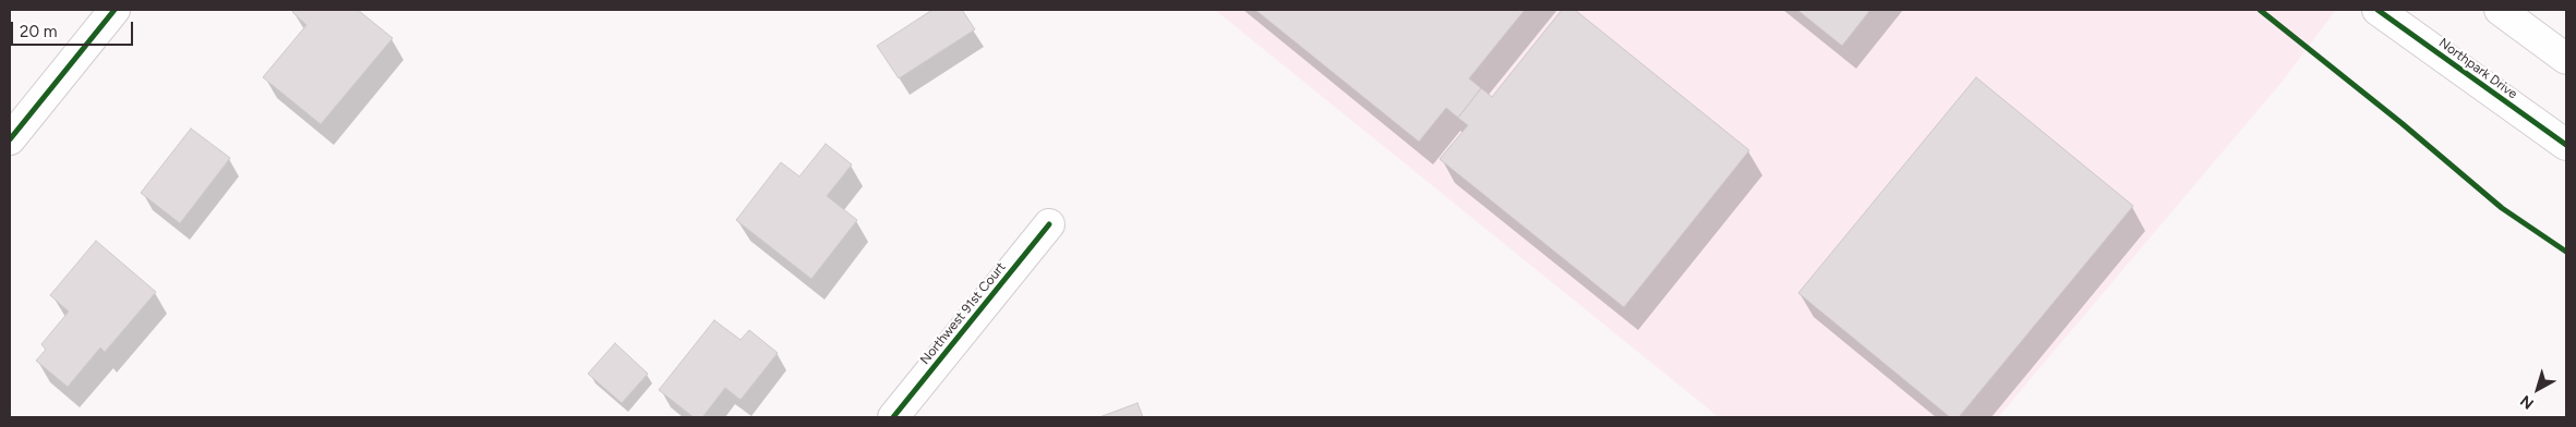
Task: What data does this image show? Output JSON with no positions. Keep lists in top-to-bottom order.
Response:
{
  "streets": {
    "street": ["Northpark Drive", "Northwest 91st Court"]
  },
  "scale_bar": "20 m",
  "north": "bottom left"
}
